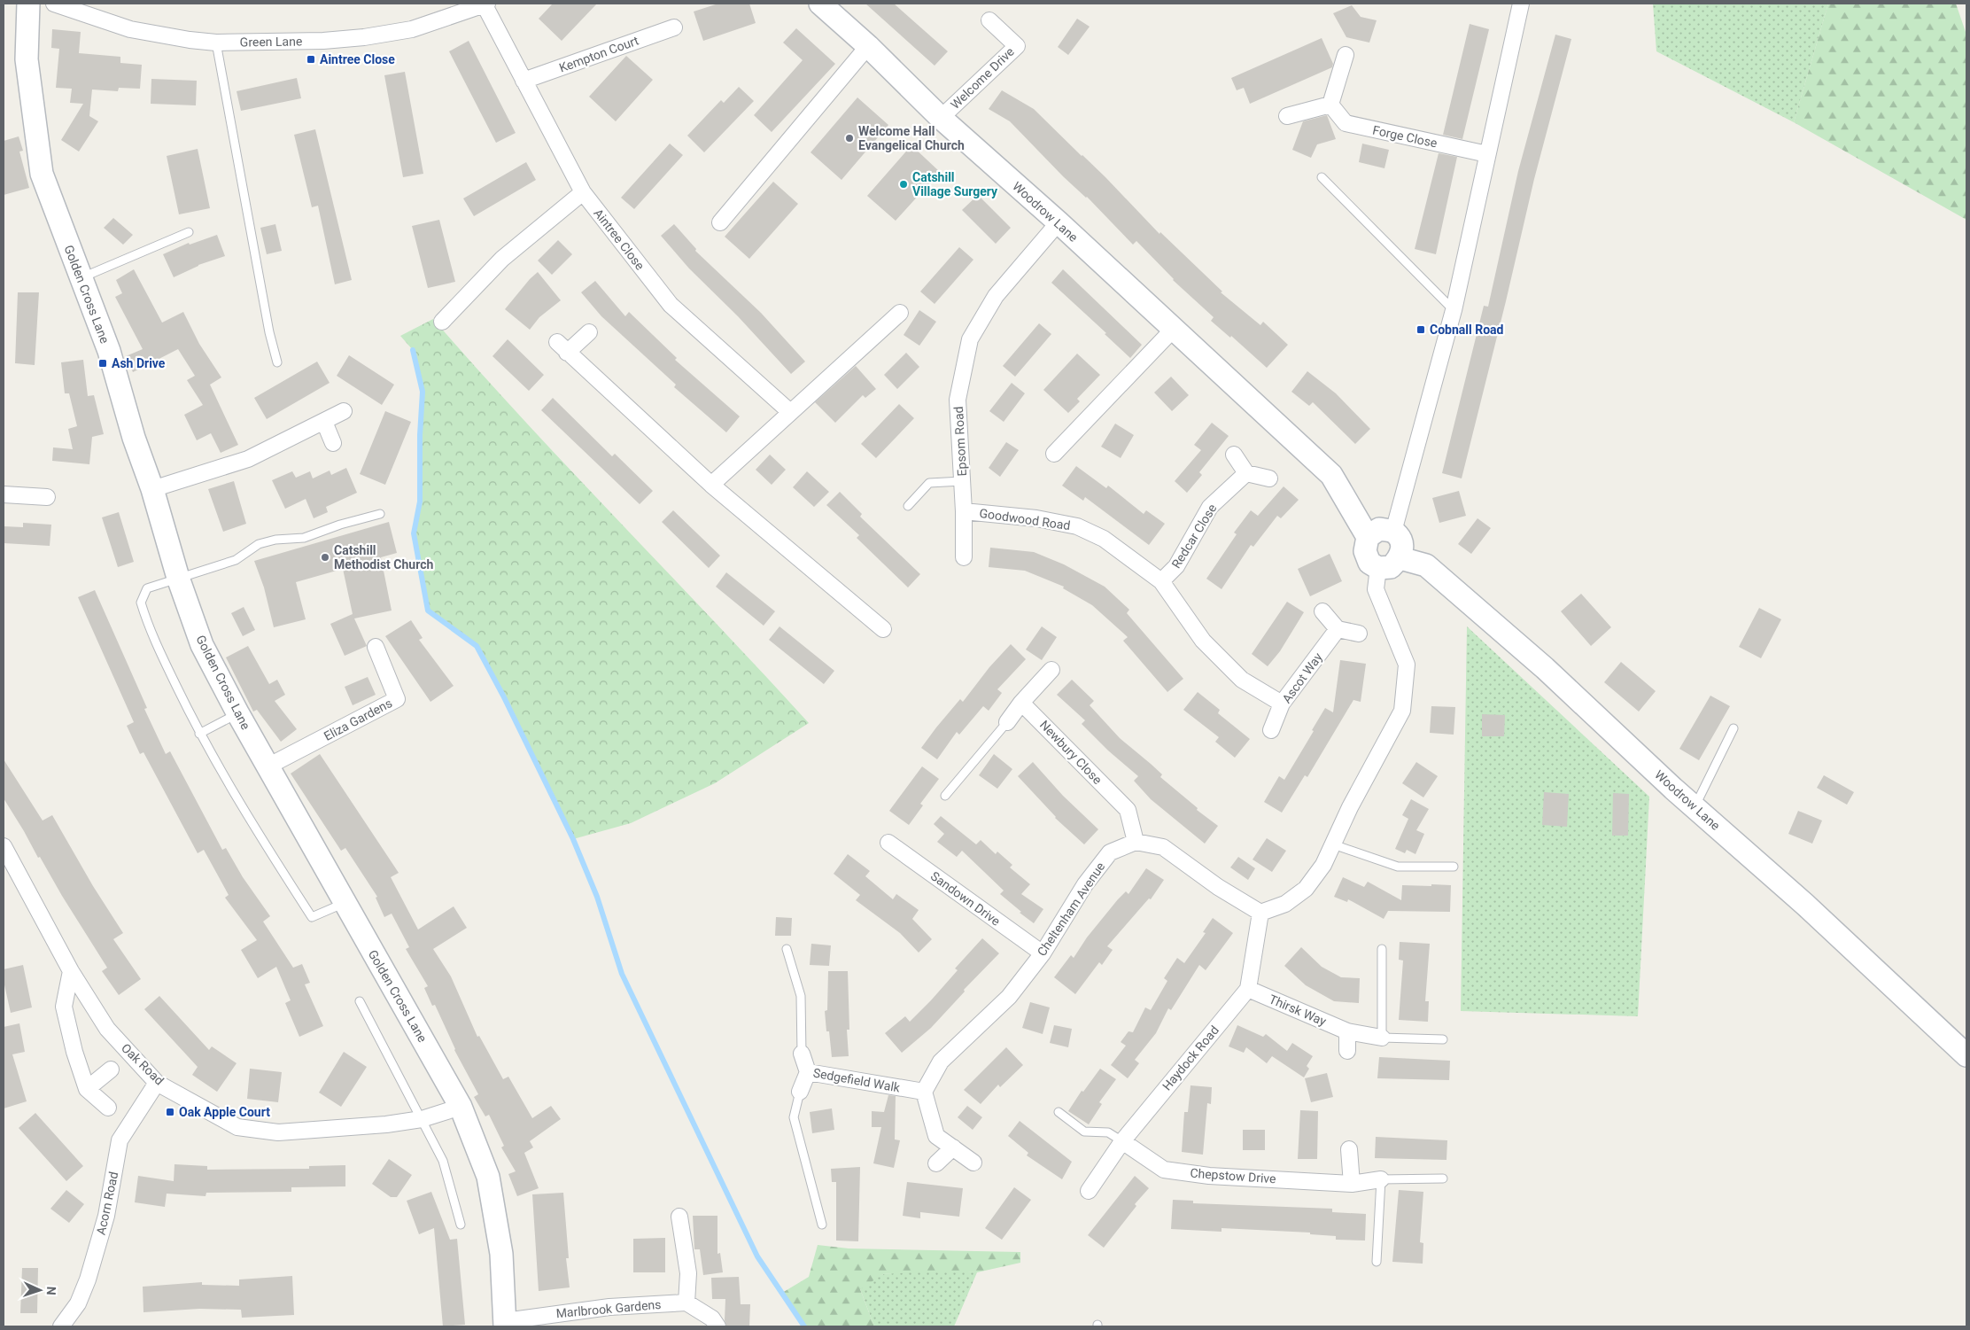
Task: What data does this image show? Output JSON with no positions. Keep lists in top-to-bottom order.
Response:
{
  "streets": {
    "street": [
      "Green Lane",
      "Kempton Court",
      "Welcome Drive",
      "Forge Close",
      "Woodrow Lane",
      "Aintree Close",
      "Golden Cross Lane",
      "Epsom Road",
      "Goodwood Road",
      "Redcar Close",
      "Ascot Way",
      "Eliza Gardens",
      "Newbury Close",
      "Sandown Drive",
      "Cheltenham Avenue",
      "Thirsk Way",
      "Haydock Road",
      "Oak Road",
      "Sedgefield Walk",
      "Chepstow Drive",
      "Acorn Road",
      "Marlbrook Gardens"
    ]
  },
  "crossings": [
    ["Green Lane", "Aintree Close"],
    ["Kempton Court", "Aintree Close"],
    ["Welcome Drive", "Woodrow Lane"],
    ["Woodrow Lane", "Epsom Road"],
    ["Golden Cross Lane", "Eliza Gardens"],
    ["Golden Cross Lane", "Oak Road"],
    ["Golden Cross Lane", "Marlbrook Gardens"],
    ["Epsom Road", "Goodwood Road"],
    ["Goodwood Road", "Redcar Close"],
    ["Goodwood Road", "Ascot Way"],
    ["Newbury Close", "Cheltenham Avenue"],
    ["Sandown Drive", "Cheltenham Avenue"],
    ["Cheltenham Avenue", "Sedgefield Walk"],
    ["Thirsk Way", "Haydock Road"],
    ["Haydock Road", "Chepstow Drive"],
    ["Oak Road", "Acorn Road"]
  ],
  "places": {
    "transit": [
      "Aintree Close",
      "Cobnall Road",
      "Ash Drive",
      "Oak Apple Court"
    ],
    "other": ["Welcome Hall Evangelical Church", "Catshill Village Surgery", "Catshill Methodist Church"]
  },
  "north": "right"
}
